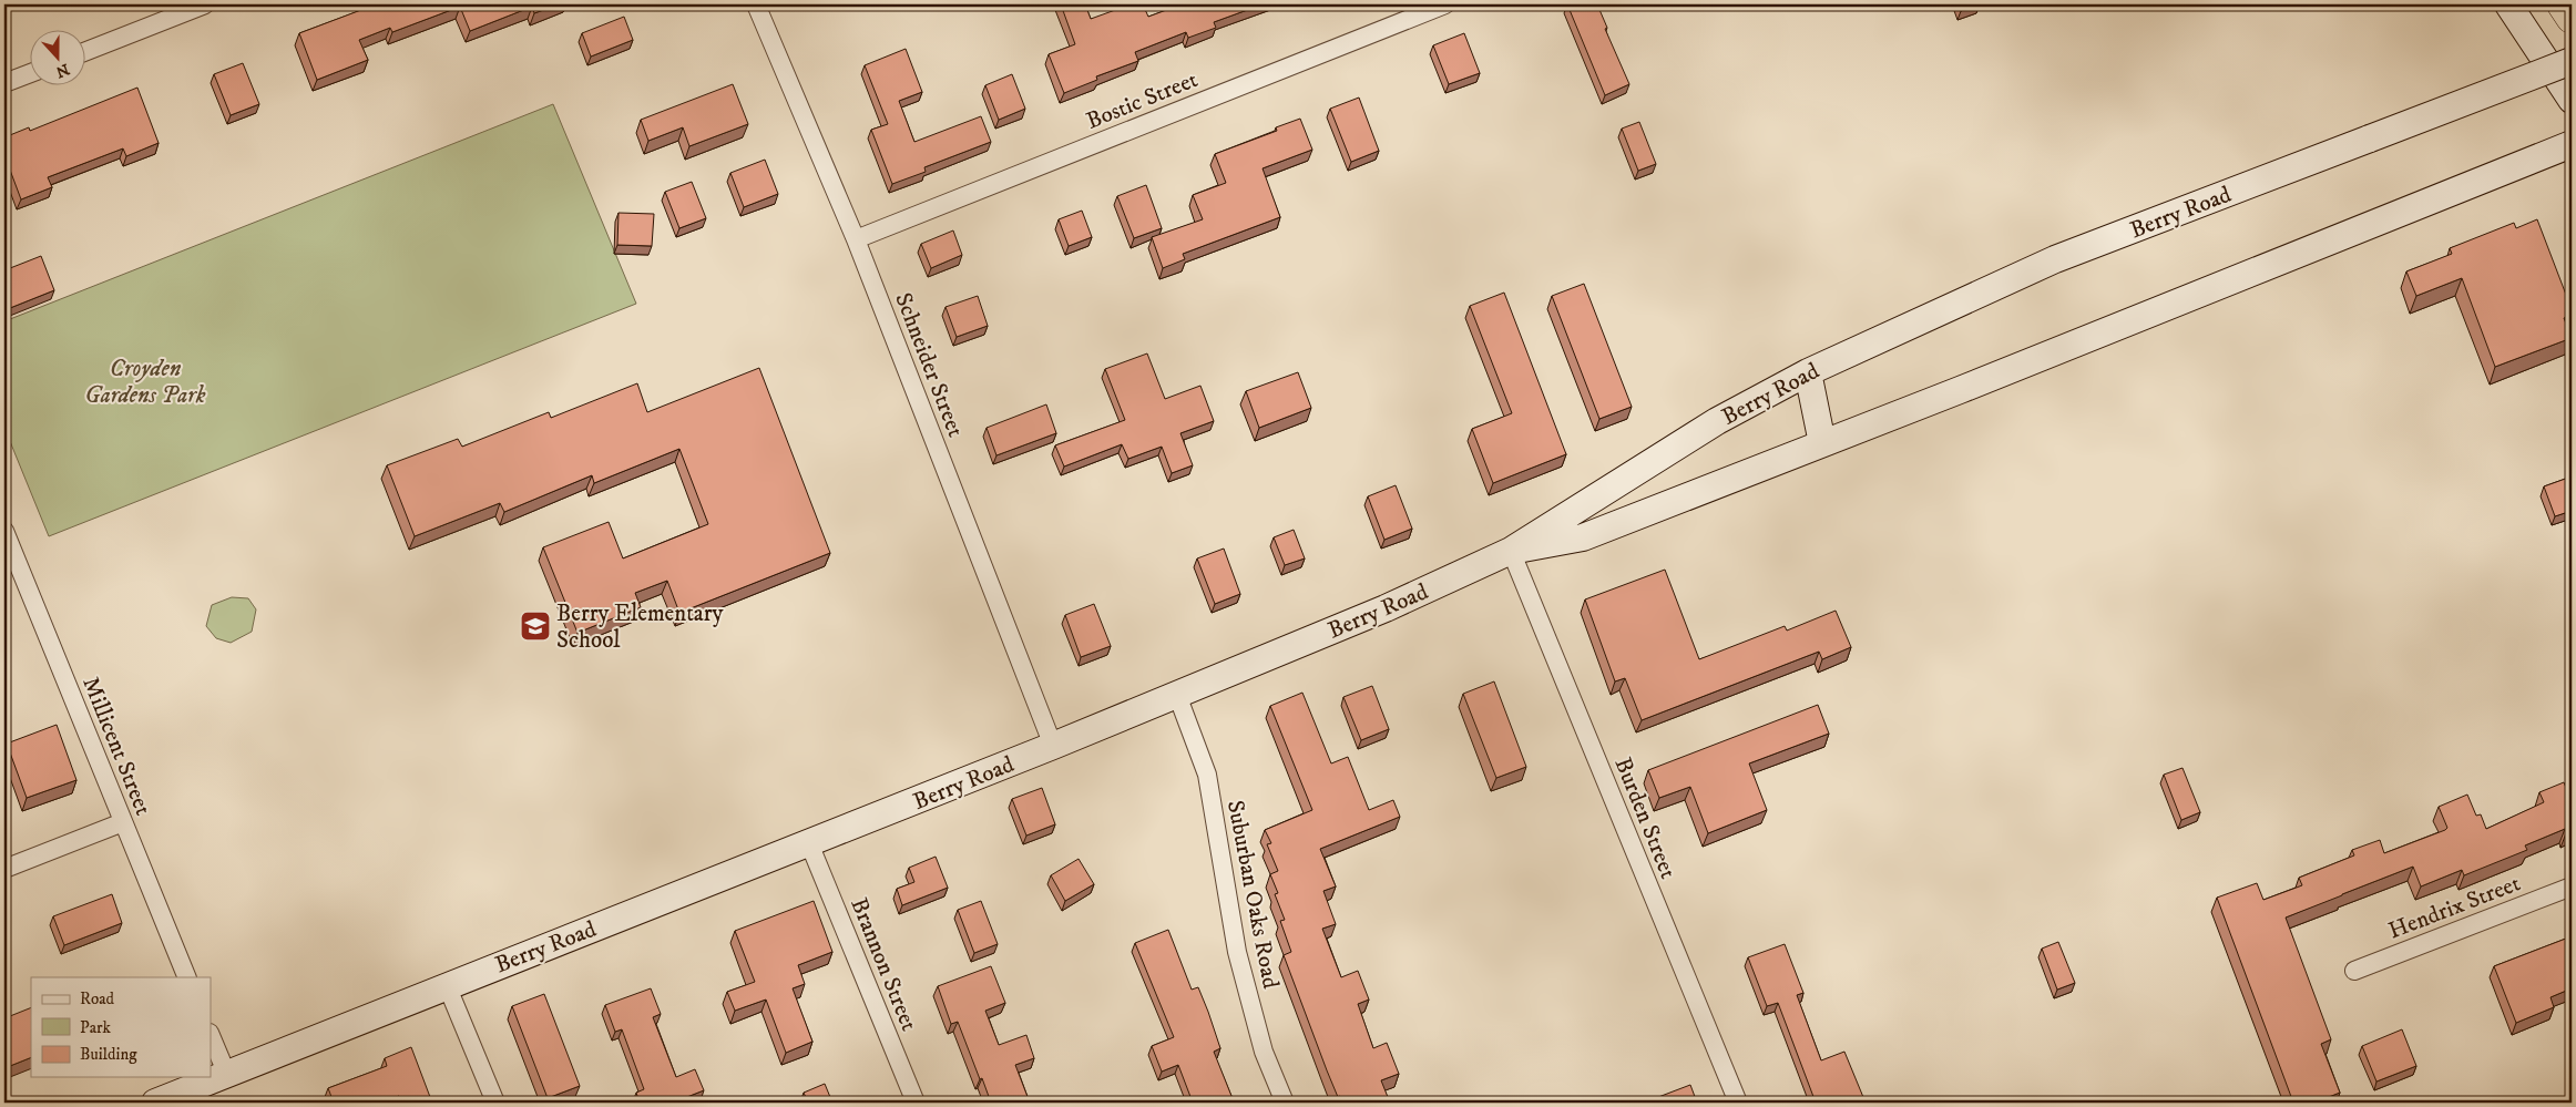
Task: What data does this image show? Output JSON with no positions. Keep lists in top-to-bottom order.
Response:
{
  "streets": {
    "street": [
      "Bostic Street",
      "Berry Road",
      "Schneider Street",
      "Millicent Street",
      "Burden Street",
      "Suburban Oaks Road",
      "Hendrix Street",
      "Brannon Street"
    ]
  },
  "crossings": [
    ["Bostic Street", "Schneider Street"],
    ["Berry Road", "Schneider Street"],
    ["Berry Road", "Burden Street"],
    ["Berry Road", "Suburban Oaks Road"],
    ["Berry Road", "Brannon Street"]
  ],
  "parks": ["Croyden Gardens Park"],
  "places": {
    "school or university": ["Berry Elementary School"]
  },
  "legend": ["Road", "Park", "Building"],
  "north": "bottom"
}
